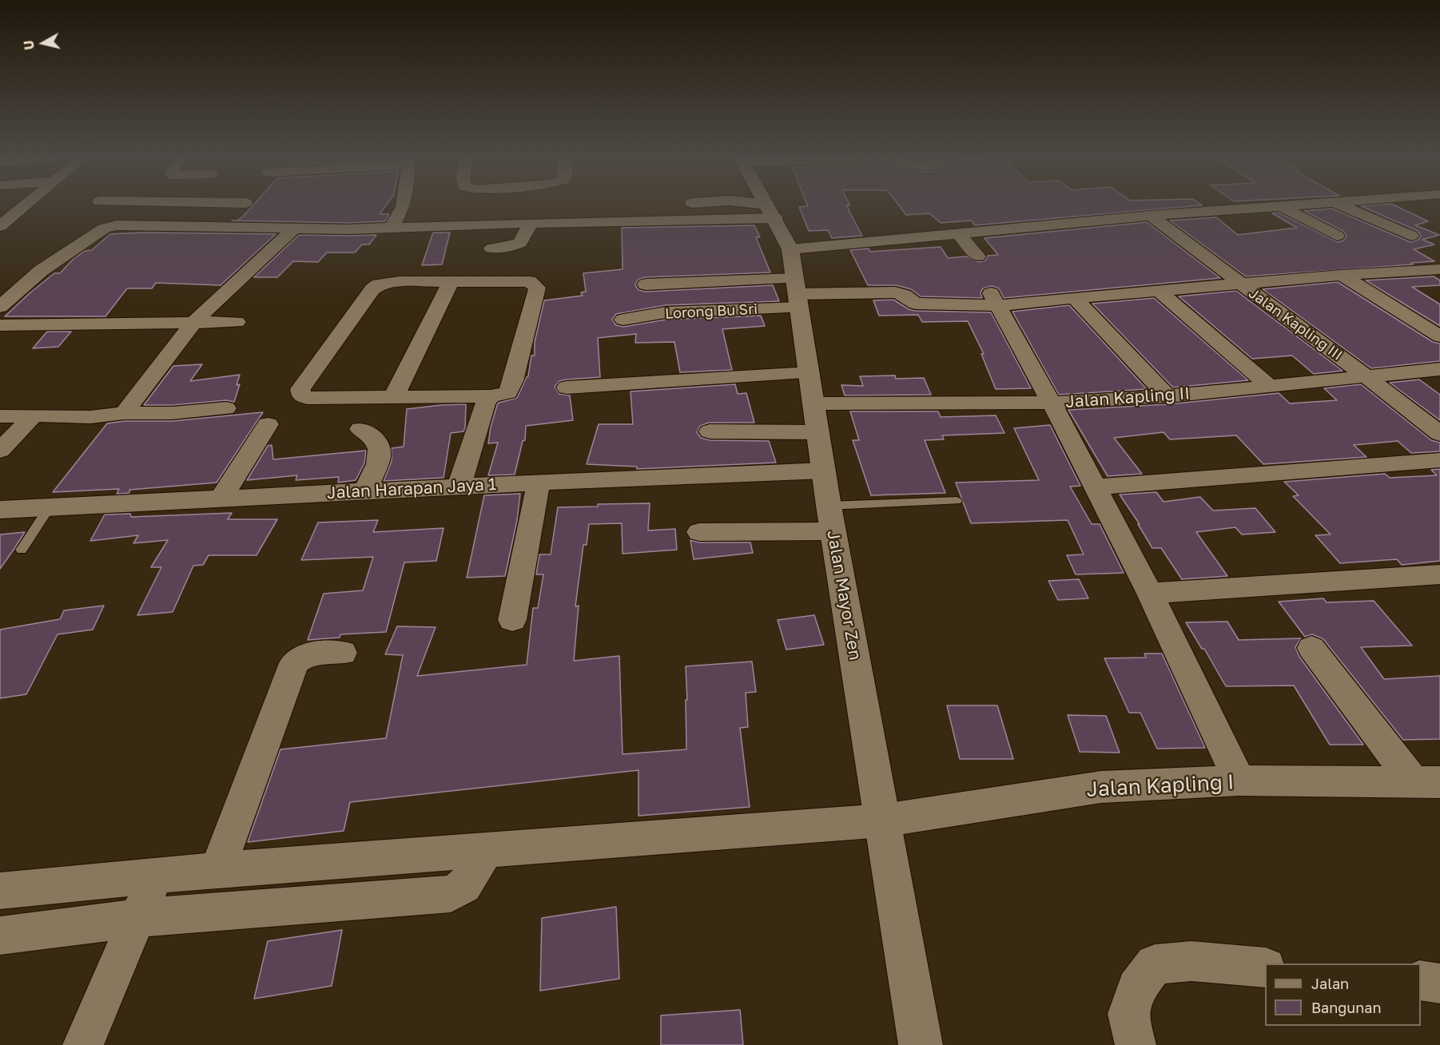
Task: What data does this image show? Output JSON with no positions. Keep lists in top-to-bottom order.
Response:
{
  "streets": {
    "street": [
      "Lorong Bu Sri",
      "Jalan Kapling III",
      "Jalan Kapling II",
      "Jalan Harapan Jaya 1",
      "Jalan Mayor Zen",
      "Jalan Kapling I"
    ]
  },
  "crossings": [
    ["Lorong Bu Sri", "Jalan Mayor Zen"],
    ["Jalan Kapling III", "Jalan Kapling II"],
    ["Jalan Kapling II", "Jalan Mayor Zen"],
    ["Jalan Harapan Jaya 1", "Jalan Mayor Zen"],
    ["Jalan Mayor Zen", "Jalan Kapling I"]
  ],
  "legend": ["Jalan", "Bangunan"],
  "north": "left"
}
